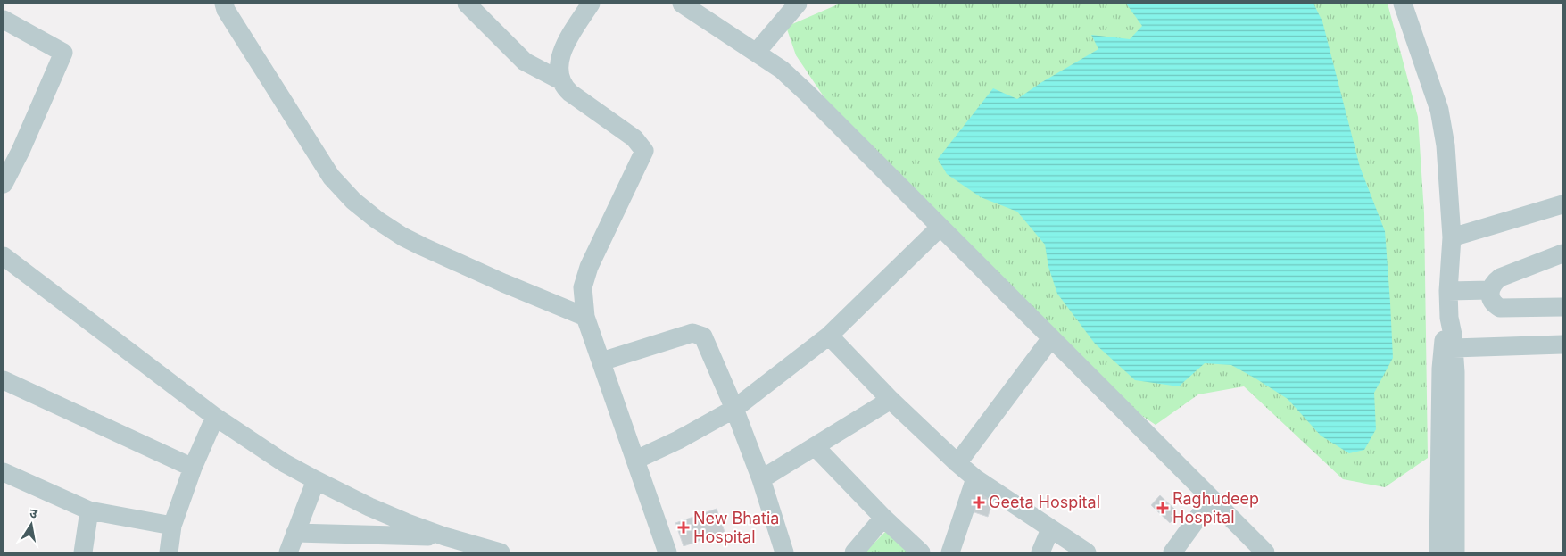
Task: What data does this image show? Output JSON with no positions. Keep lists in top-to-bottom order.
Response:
{
  "places": {
    "health": ["Geeta Hospital", "Raghudeep Hospital", "New Bhatia Hospital"]
  },
  "north": "top"
}
